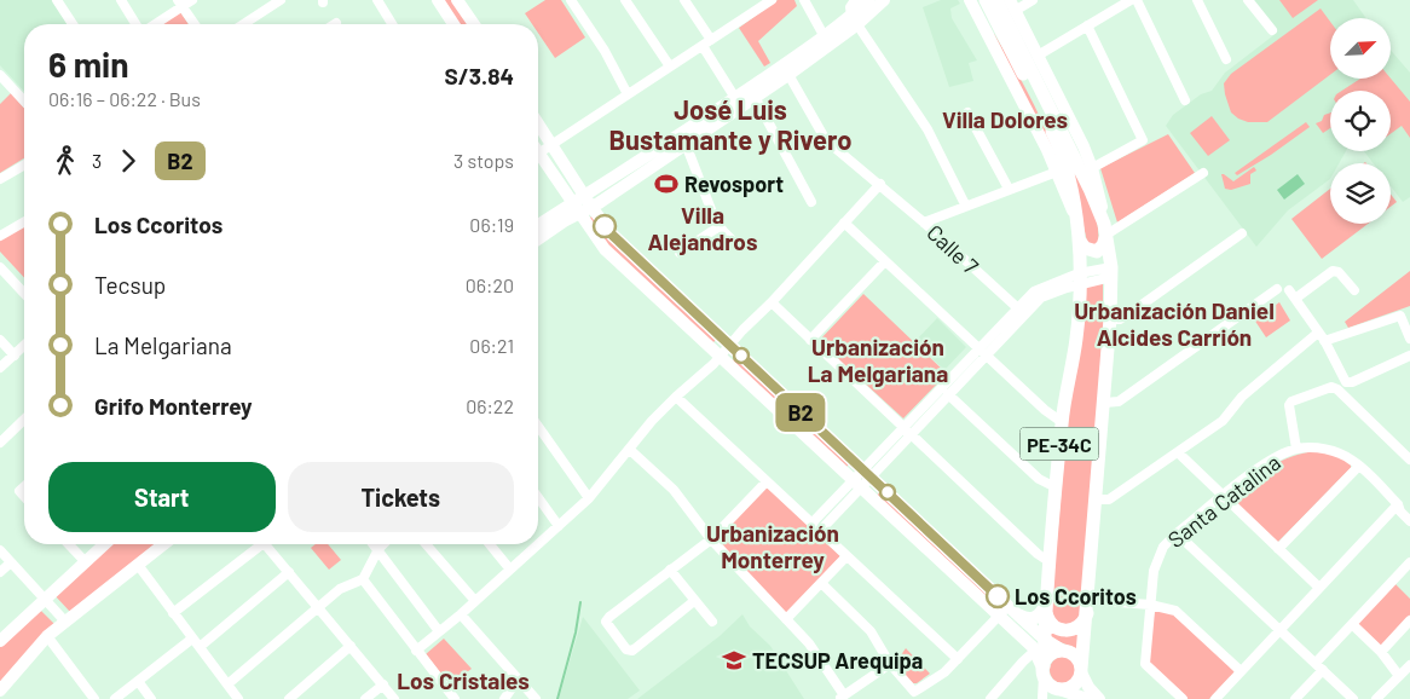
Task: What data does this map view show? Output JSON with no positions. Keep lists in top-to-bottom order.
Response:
{
  "streets": {
    "highway": ["PE-34C"],
    "street": ["Calle 7", "Santa Catalina"]
  },
  "districts": [
    "José Luis Bustamante y Rivero",
    "Villa Dolores",
    "Villa Alejandros",
    "Urbanización Daniel Alcides Carrión",
    "Urbanización La Melgariana",
    "Urbanización Monterrey",
    "Los Cristales"
  ],
  "places": {
    "sports": ["Revosport"],
    "other": ["Los Ccoritos"],
    "school or university": ["TECSUP Arequipa"]
  },
  "lines": ["bus line B2"],
  "north": "top right",
  "page": {
    "on_map": "B2",
    "heading": ["6 min", "06:16 – 06:22 · Bus", "S/3.84"],
    "legs": ["3", "B2", "3 stops"],
    "list": [
      {
        "name": "Los Ccoritos",
        "value": "06:19"
      },
      {
        "name": "Tecsup",
        "value": "06:20"
      },
      {
        "name": "La Melgariana",
        "value": "06:21"
      },
      {
        "name": "Grifo Monterrey",
        "value": "06:22"
      }
    ],
    "buttons": ["Start", "Tickets"]
  }
}
